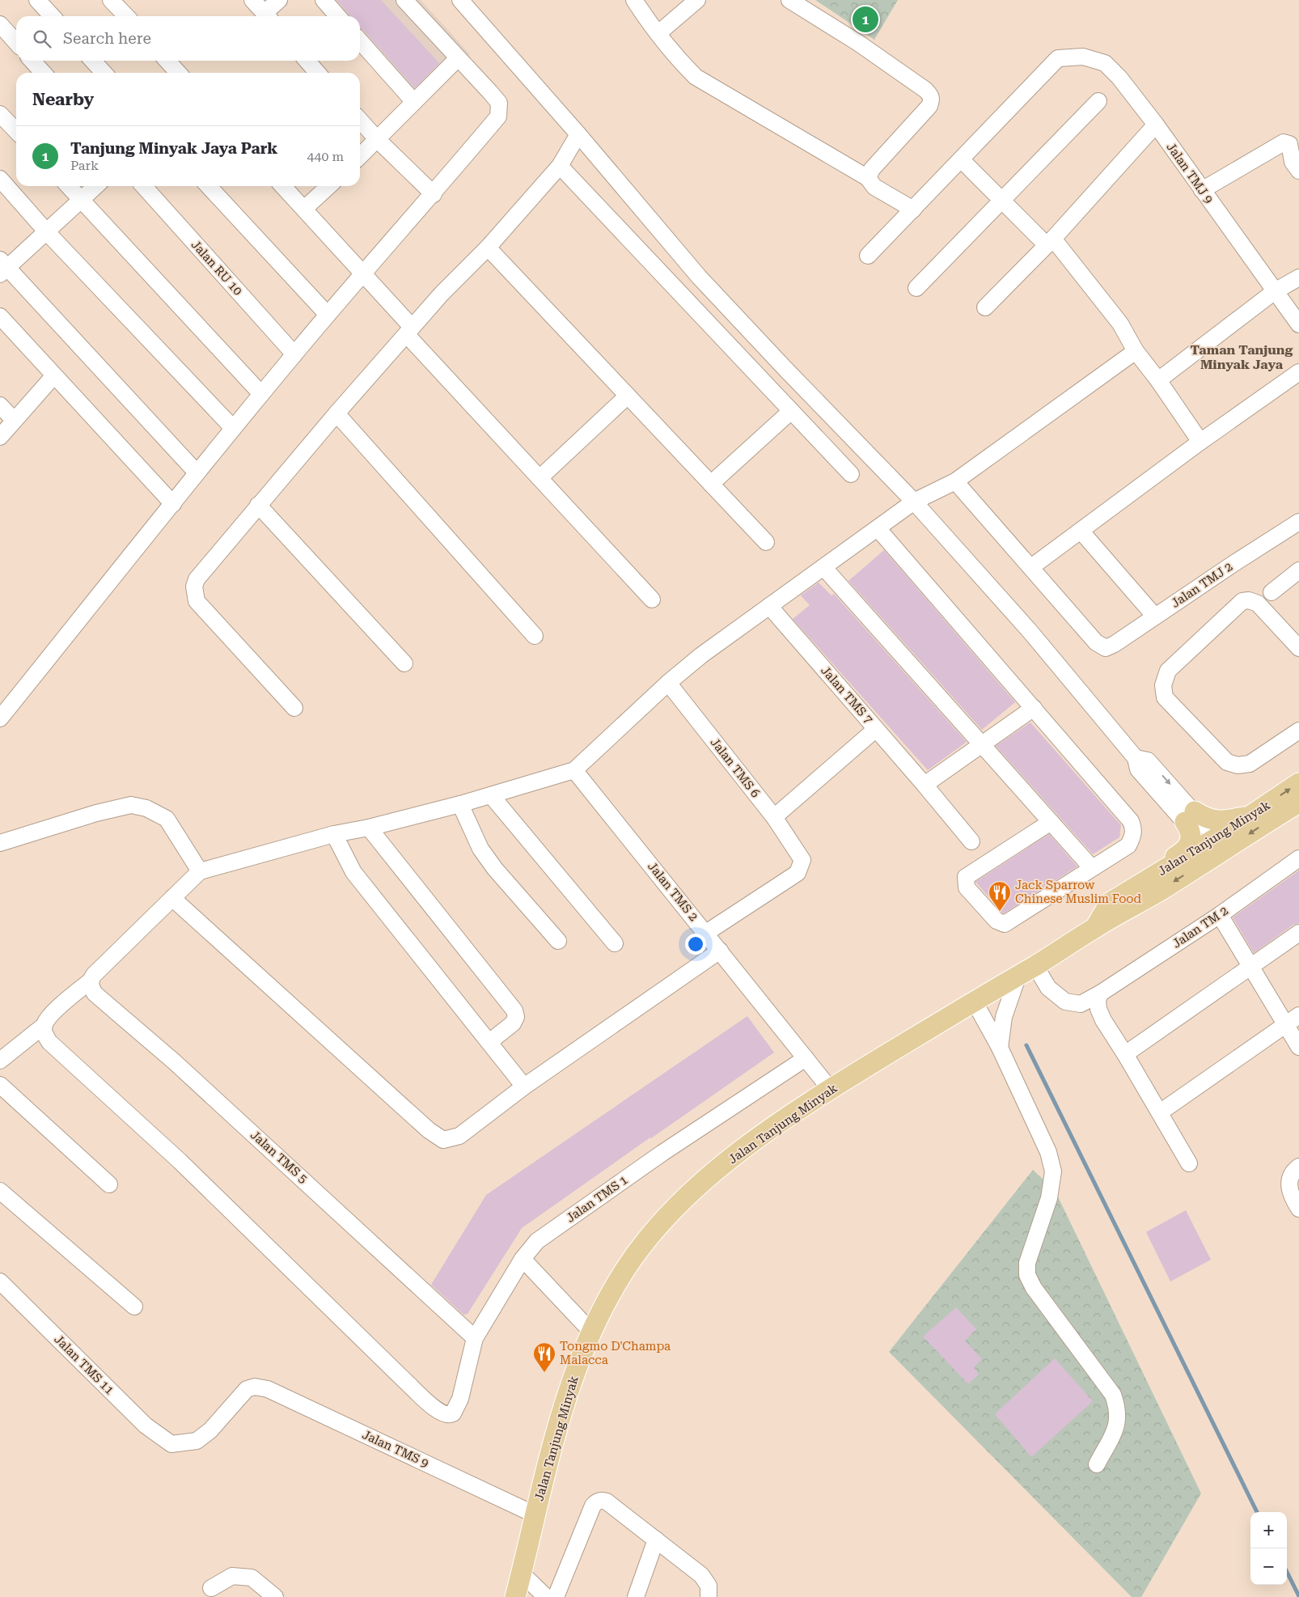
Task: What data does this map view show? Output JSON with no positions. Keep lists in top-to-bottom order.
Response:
{
  "streets": {
    "main road": ["Jalan Tanjung Minyak"],
    "street": [
      "Jalan TMJ 9",
      "Jalan RU 10",
      "Jalan TMJ 2",
      "Jalan TMS 7",
      "Jalan TMS 6",
      "Jalan TMS 2",
      "Jalan TM 2",
      "Jalan TMS 5",
      "Jalan TMS 1",
      "Jalan TMS 11",
      "Jalan TMS 9"
    ]
  },
  "crossings": [
    ["Jalan TMS 6", "Jalan TMS 2"],
    ["Jalan Tanjung Minyak", "Jalan TMS 2"],
    ["Jalan Tanjung Minyak", "Jalan TM 2"],
    ["Jalan Tanjung Minyak", "Jalan TMS 9"],
    ["Jalan TMS 2", "Jalan TMS 1"],
    ["Jalan TMS 5", "Jalan TMS 1"],
    ["Jalan TMS 11", "Jalan TMS 9"]
  ],
  "districts": ["Taman Tanjung Minyak Jaya"],
  "places": {
    "restaurant": ["Jack Sparrow Chinese Muslim Food", "Tongmo D'Champa Malacca"]
  },
  "page": {
    "pins": "1",
    "search": "Search here",
    "heading": "Nearby",
    "list": [
      {
        "mark": "1",
        "name": "Tanjung Minyak Jaya Park",
        "note": "Park",
        "value": "440 m"
      }
    ],
    "map_buttons": ["+", "−"]
  }
}
